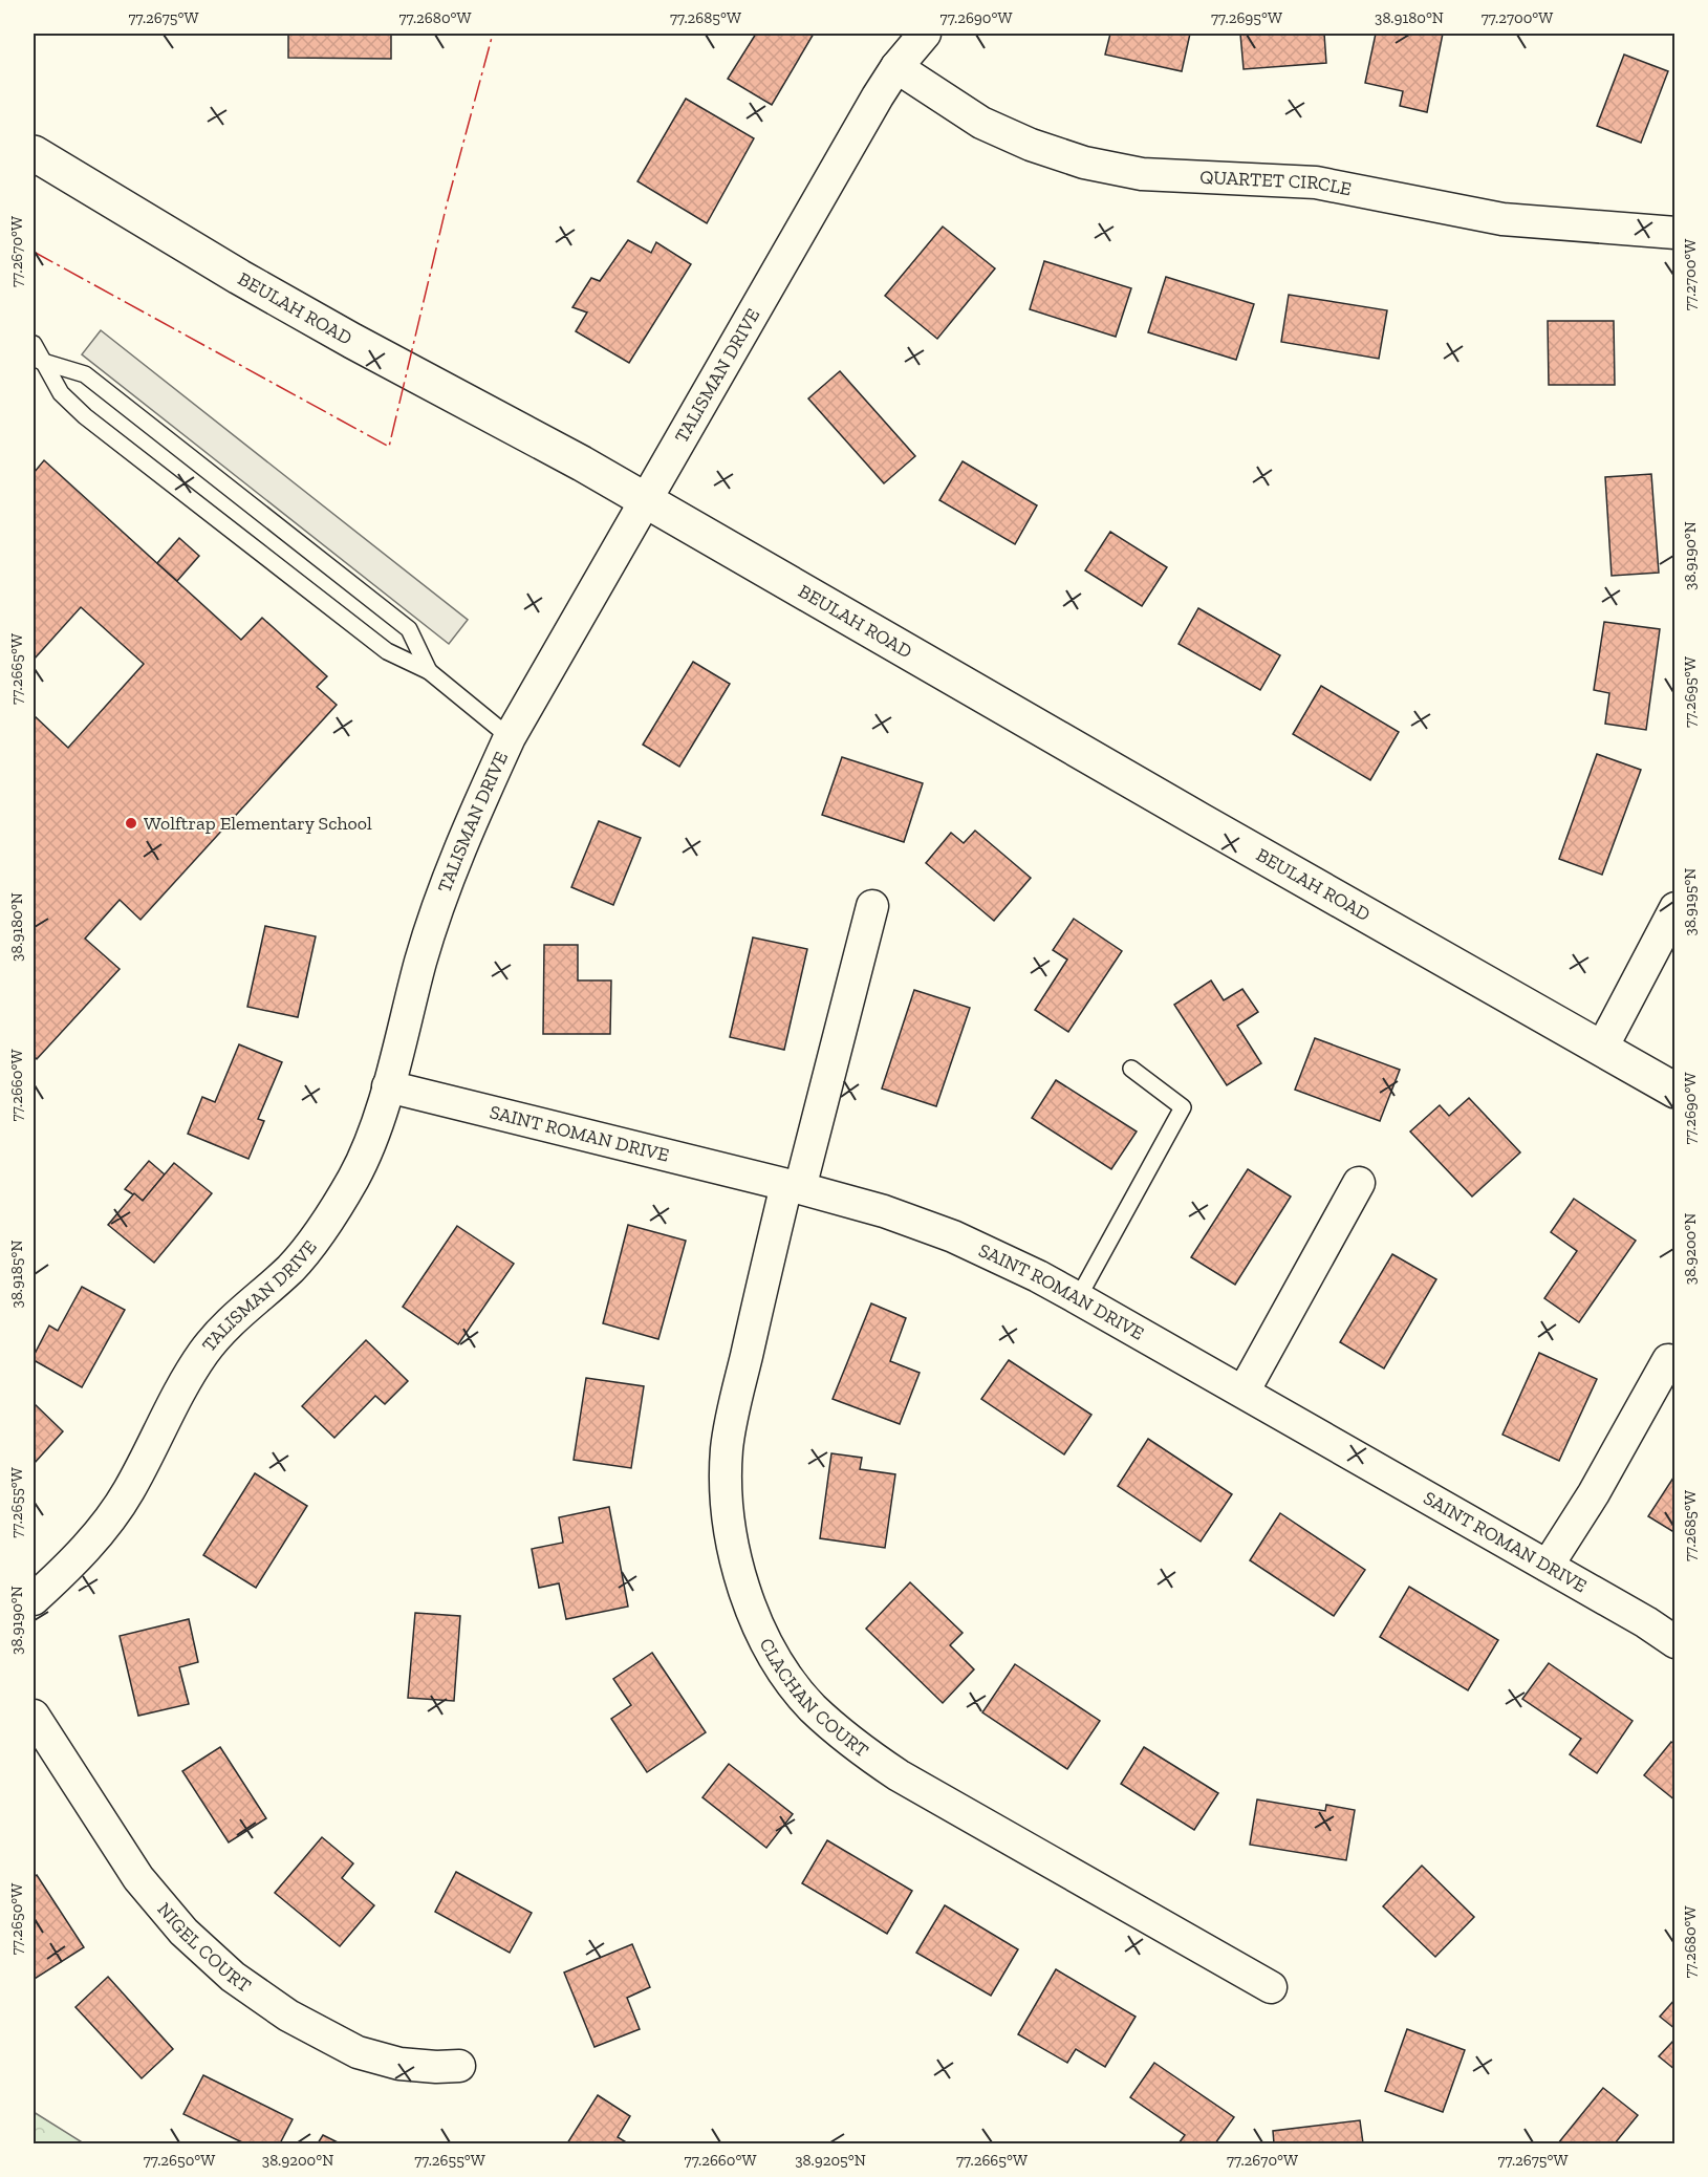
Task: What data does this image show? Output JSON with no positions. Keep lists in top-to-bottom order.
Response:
{
  "streets": {
    "main road": ["BEULAH ROAD"],
    "street": [
      "QUARTET CIRCLE",
      "TALISMAN DRIVE",
      "SAINT ROMAN DRIVE",
      "CLACHAN COURT",
      "NIGEL COURT"
    ]
  },
  "crossings": [
    ["QUARTET CIRCLE", "TALISMAN DRIVE"],
    ["BEULAH ROAD", "TALISMAN DRIVE"],
    ["TALISMAN DRIVE", "SAINT ROMAN DRIVE"],
    ["SAINT ROMAN DRIVE", "CLACHAN COURT"]
  ],
  "places": ["Wolftrap Elementary School"],
  "coordinates": [
    "77.2675°W",
    "77.2680°W",
    "77.2685°W",
    "77.2690°W",
    "77.2695°W",
    "38.9180°N",
    "77.2700°W",
    "77.2670°W",
    "38.9190°N",
    "77.2665°W",
    "38.9195°N",
    "77.2660°W",
    "38.9200°N",
    "38.9185°N",
    "77.2655°W",
    "77.2650°W",
    "38.9205°N"
  ]
}
